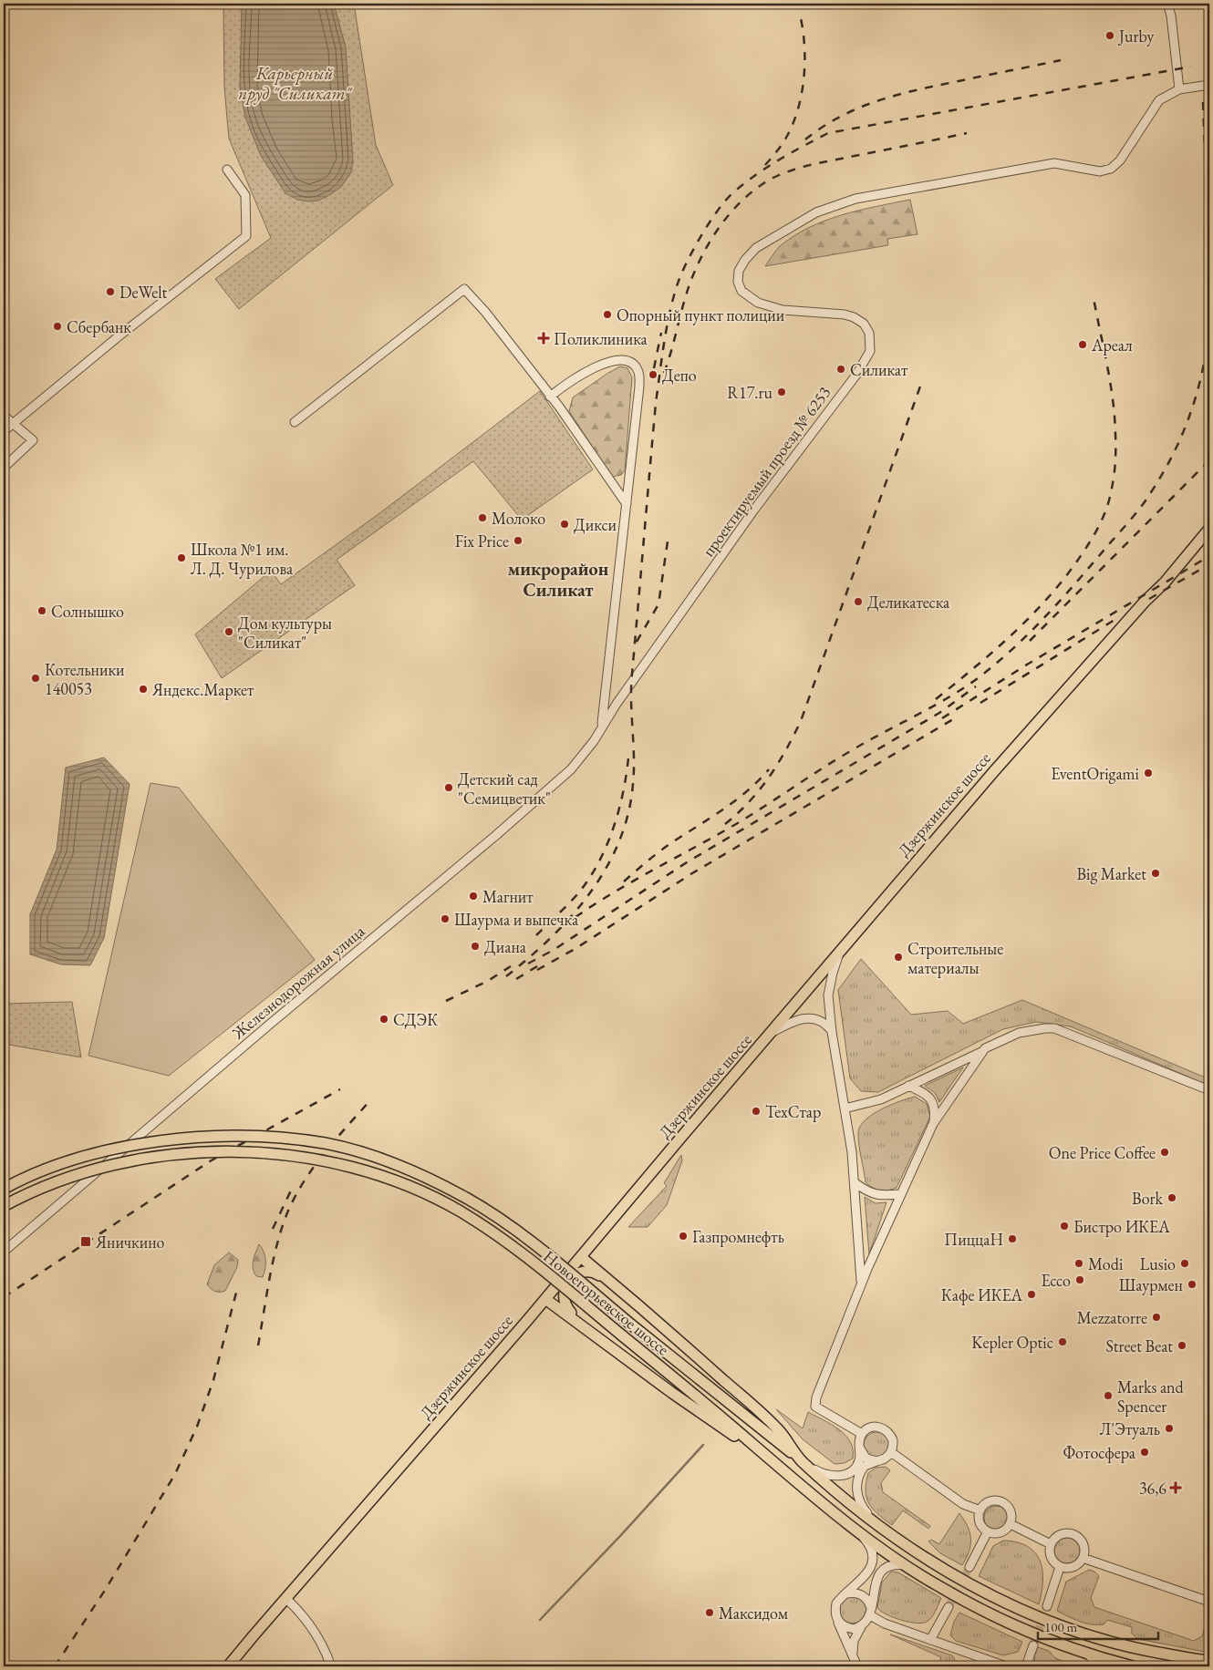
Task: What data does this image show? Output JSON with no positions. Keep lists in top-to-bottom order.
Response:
{
  "streets": {
    "main road": ["Дзержинское шоссе", "Новоегорьевское шоссе"],
    "street": ["проектируемый проезд № 6253", "Железнодорожная улица"]
  },
  "crossings": [
    ["проектируемый проезд № 6253", "Железнодорожная улица"]
  ],
  "districts": ["микрорайон Силикат"],
  "water": ["Карьерный пруд \"Силикат\""],
  "places": {
    "other": [
      "Jurby",
      "DeWelt",
      "Опорный пункт полиции",
      "Сбербанк",
      "Ареал",
      "Силикат",
      "Депо",
      "R17.ru",
      "Молоко",
      "Дикси",
      "Fix Price",
      "Школа №1 им. Л. Д. Чурилова",
      "Деликатеска",
      "Солнышко",
      "Дом культуры \"Силикат\"",
      "Котельники 140053",
      "Яндекс.Маркет",
      "EventOrigami",
      "Детский сад \"Семицветик\"",
      "Big Market",
      "Магнит",
      "Шаурма и выпечка",
      "Диана",
      "Строительные материалы",
      "СДЭК",
      "ТехСтар",
      "One Price Coffee",
      "Bork",
      "Бистро ИКЕА",
      "Газпромнефть",
      "ПиццаН",
      "Modi",
      "Lusio",
      "Ecco",
      "Шаурмен",
      "Кафе ИКЕА",
      "Mezzatorre",
      "Kepler Optic",
      "Street Beat",
      "Marks and Spencer",
      "Л'Этуаль",
      "Фотосфера",
      "Максидом"
    ],
    "health": ["Поликлиника", "36,6"],
    "transit": ["Яничкино"]
  },
  "scale_bar": "100 m"
}
